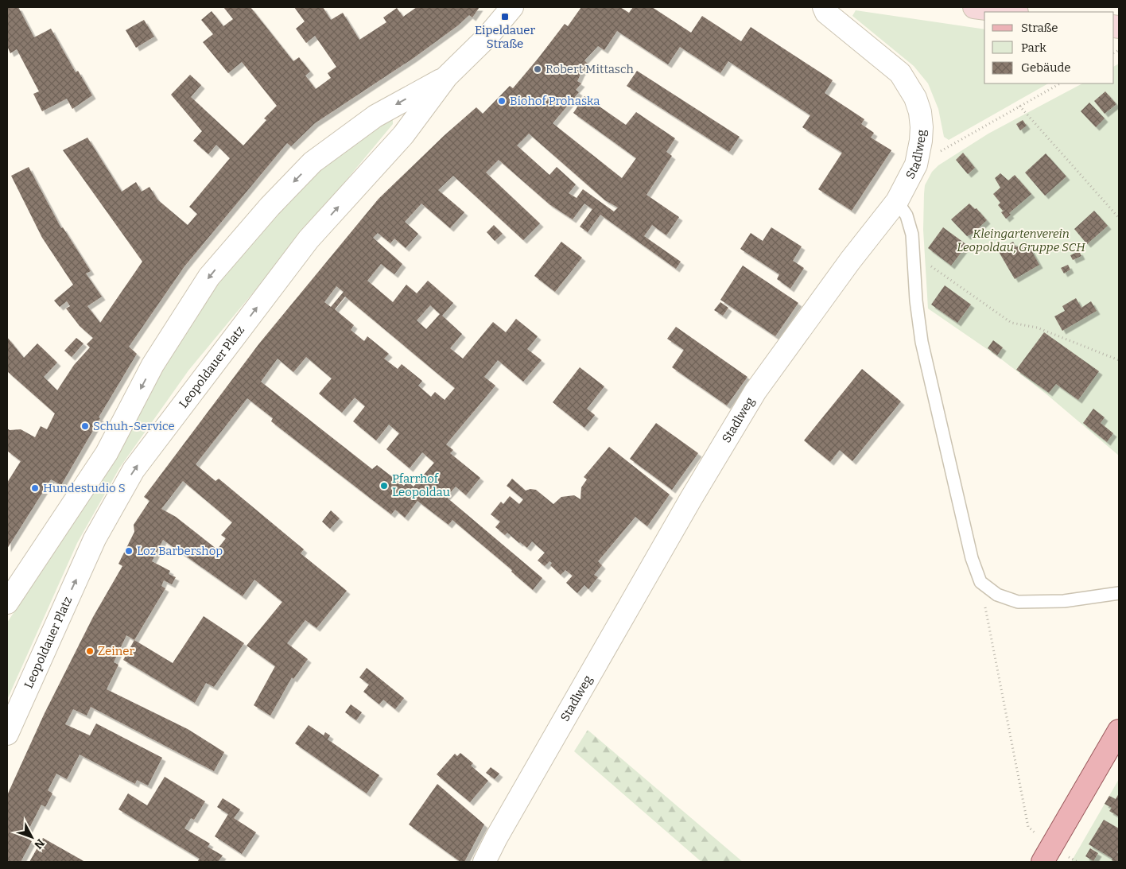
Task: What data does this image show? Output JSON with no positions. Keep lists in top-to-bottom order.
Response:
{
  "streets": {
    "street": ["Stadlweg", "Leopoldauer Platz"]
  },
  "parks": ["Kleingartenverein Leopoldau, Gruppe SCH"],
  "places": {
    "transit": ["Eipeldauer Straße"],
    "other": [
      "Robert Mittasch",
      "Biohof Prohaska",
      "Schuh-Service",
      "Pfarrhof Leopoldau",
      "Hundestudio S",
      "Loz Barbershop",
      "Zeiner"
    ]
  },
  "legend": ["Straße", "Park", "Gebäude"],
  "north": "bottom right"
}
